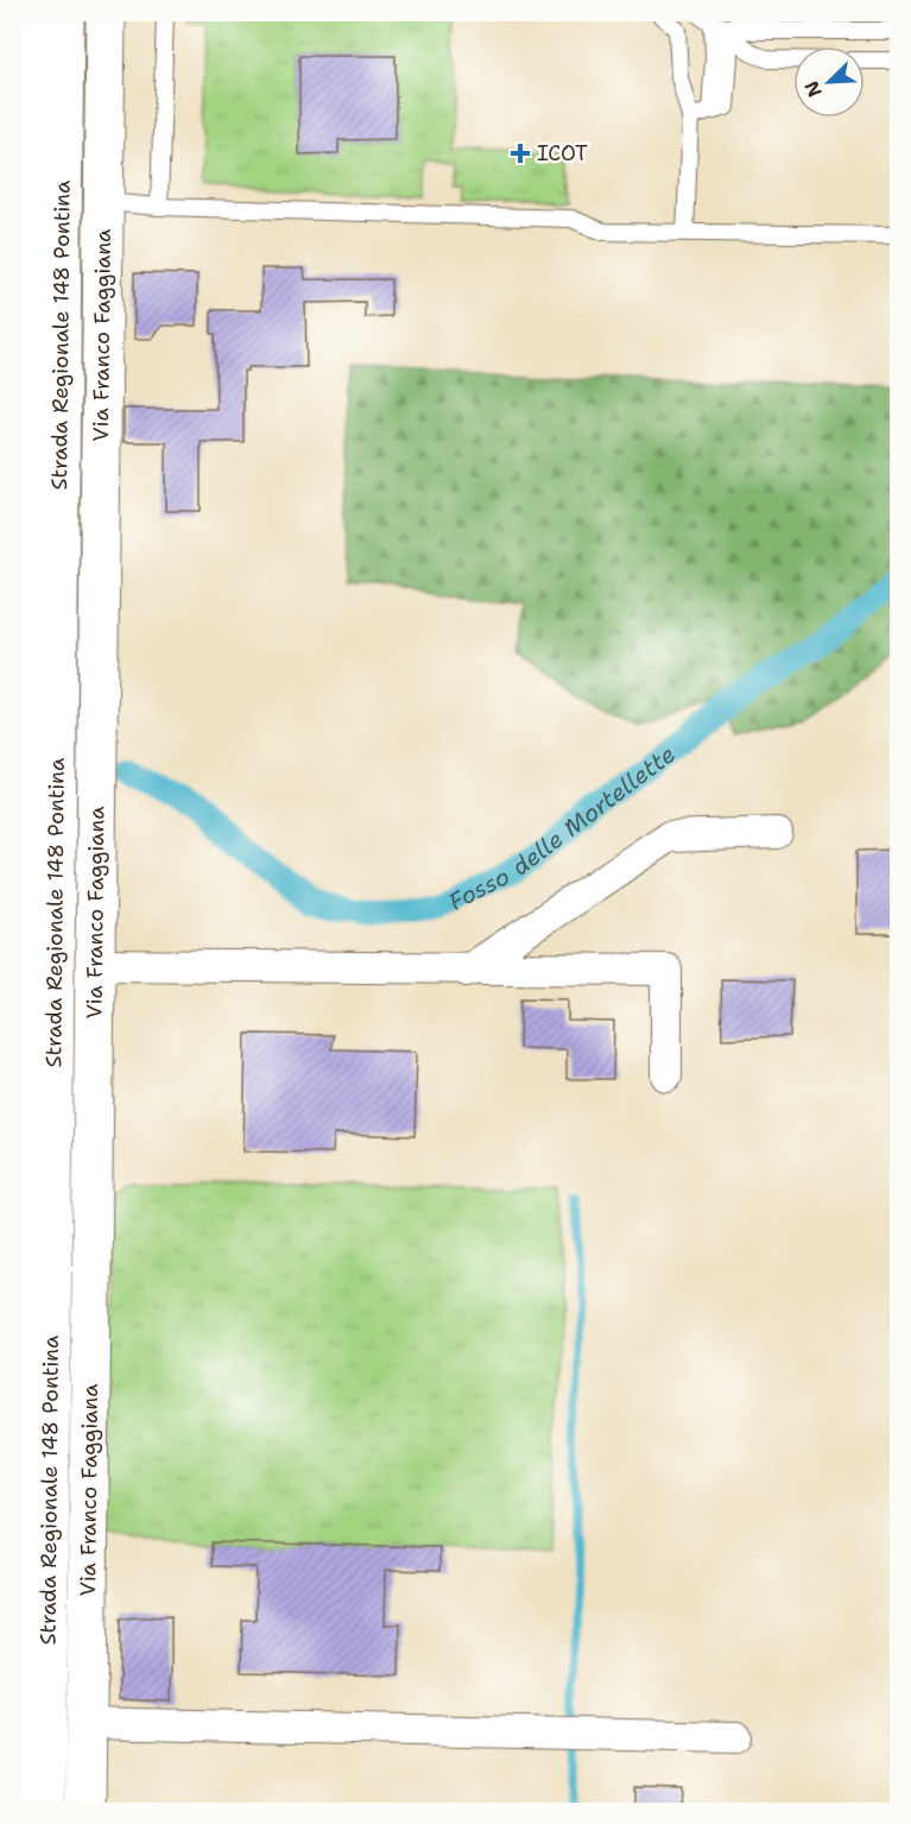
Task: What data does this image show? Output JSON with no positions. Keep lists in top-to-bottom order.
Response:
{
  "streets": {
    "street": ["Strada Regionale 148 Pontina", "Via Franco Faggiana"]
  },
  "water": ["Fosso delle Mortellette"],
  "places": {
    "health": ["ICOT"]
  },
  "north": "bottom left"
}
